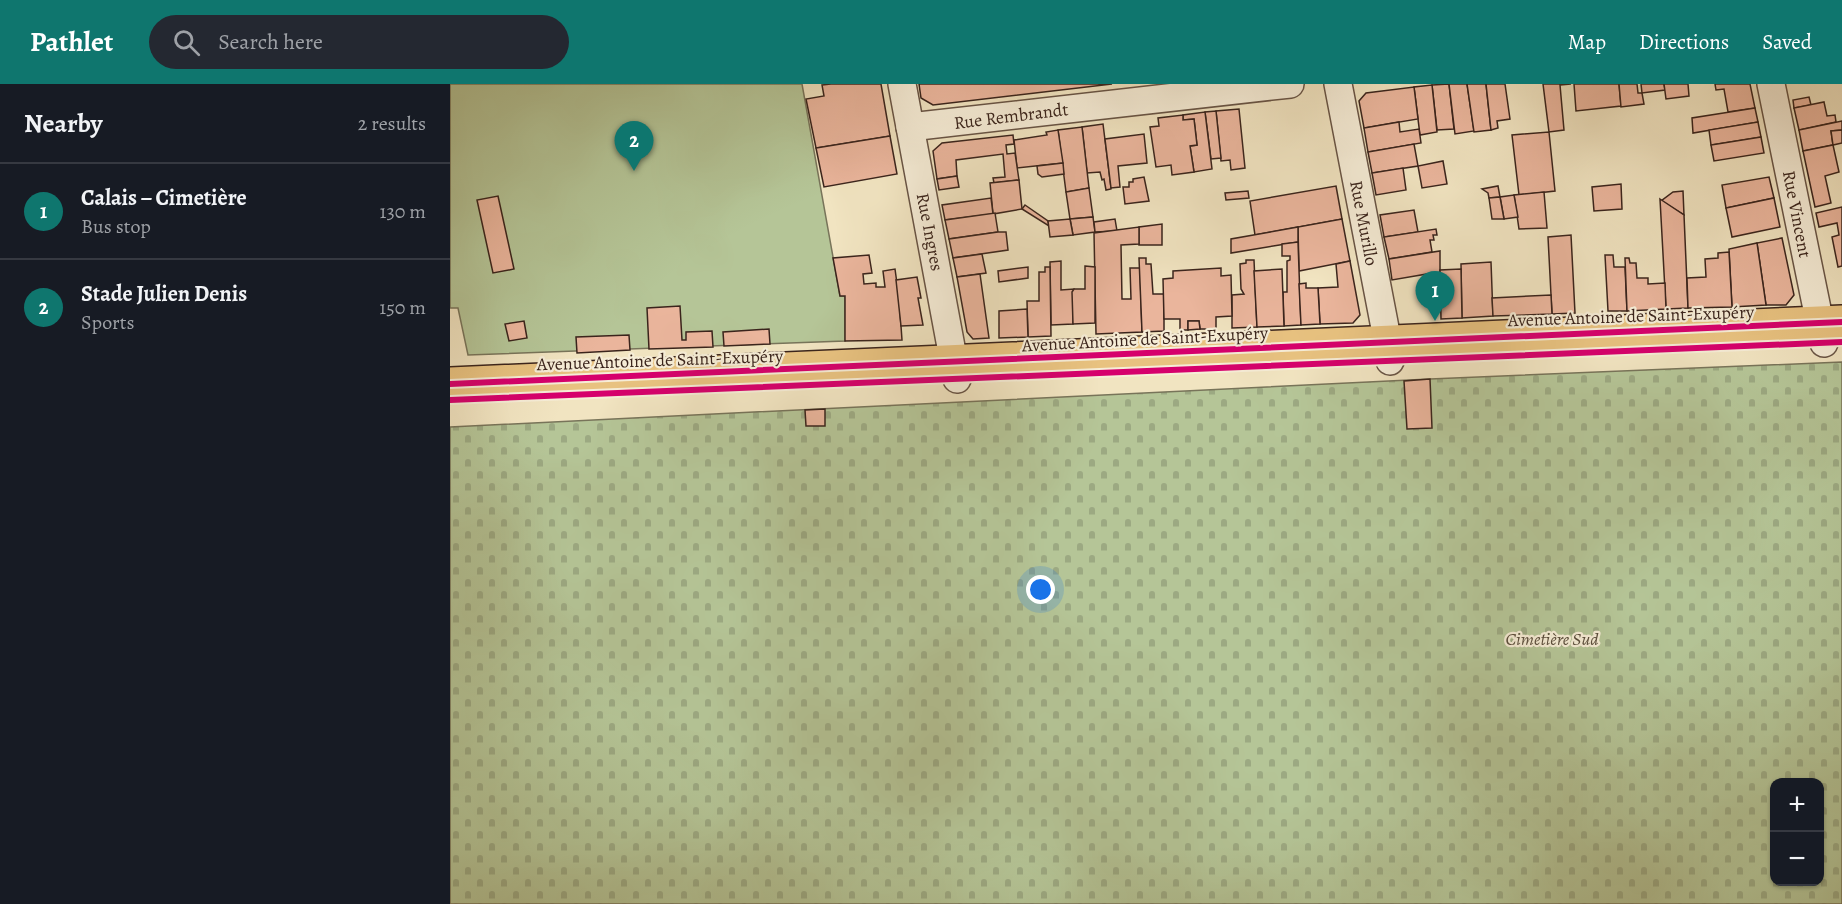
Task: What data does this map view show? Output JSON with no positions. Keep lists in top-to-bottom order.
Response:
{
  "streets": {
    "main road": ["Avenue Antoine de Saint-Exupéry"],
    "street": [
      "Rue Rembrandt",
      "Rue Vincent",
      "Rue Murillo",
      "Rue Ingres"
    ]
  },
  "crossings": [
    ["Rue Rembrandt", "Rue Ingres"],
    ["Rue Vincent", "Avenue Antoine de Saint-Exupéry"],
    ["Rue Murillo", "Avenue Antoine de Saint-Exupéry"],
    ["Rue Ingres", "Avenue Antoine de Saint-Exupéry"]
  ],
  "parks": ["Cimetière Sud"],
  "page": {
    "header": "Pathlet",
    "search": "Search here",
    "nav": ["Map", "Directions", "Saved"],
    "heading": ["Nearby", "2 results"],
    "pins": ["2", "1"],
    "list": [
      {
        "mark": "1",
        "name": "Calais – Cimetière",
        "note": "Bus stop",
        "value": "130 m"
      },
      {
        "mark": "2",
        "name": "Stade Julien Denis",
        "note": "Sports",
        "value": "150 m"
      }
    ],
    "map_buttons": ["+", "−"]
  }
}
